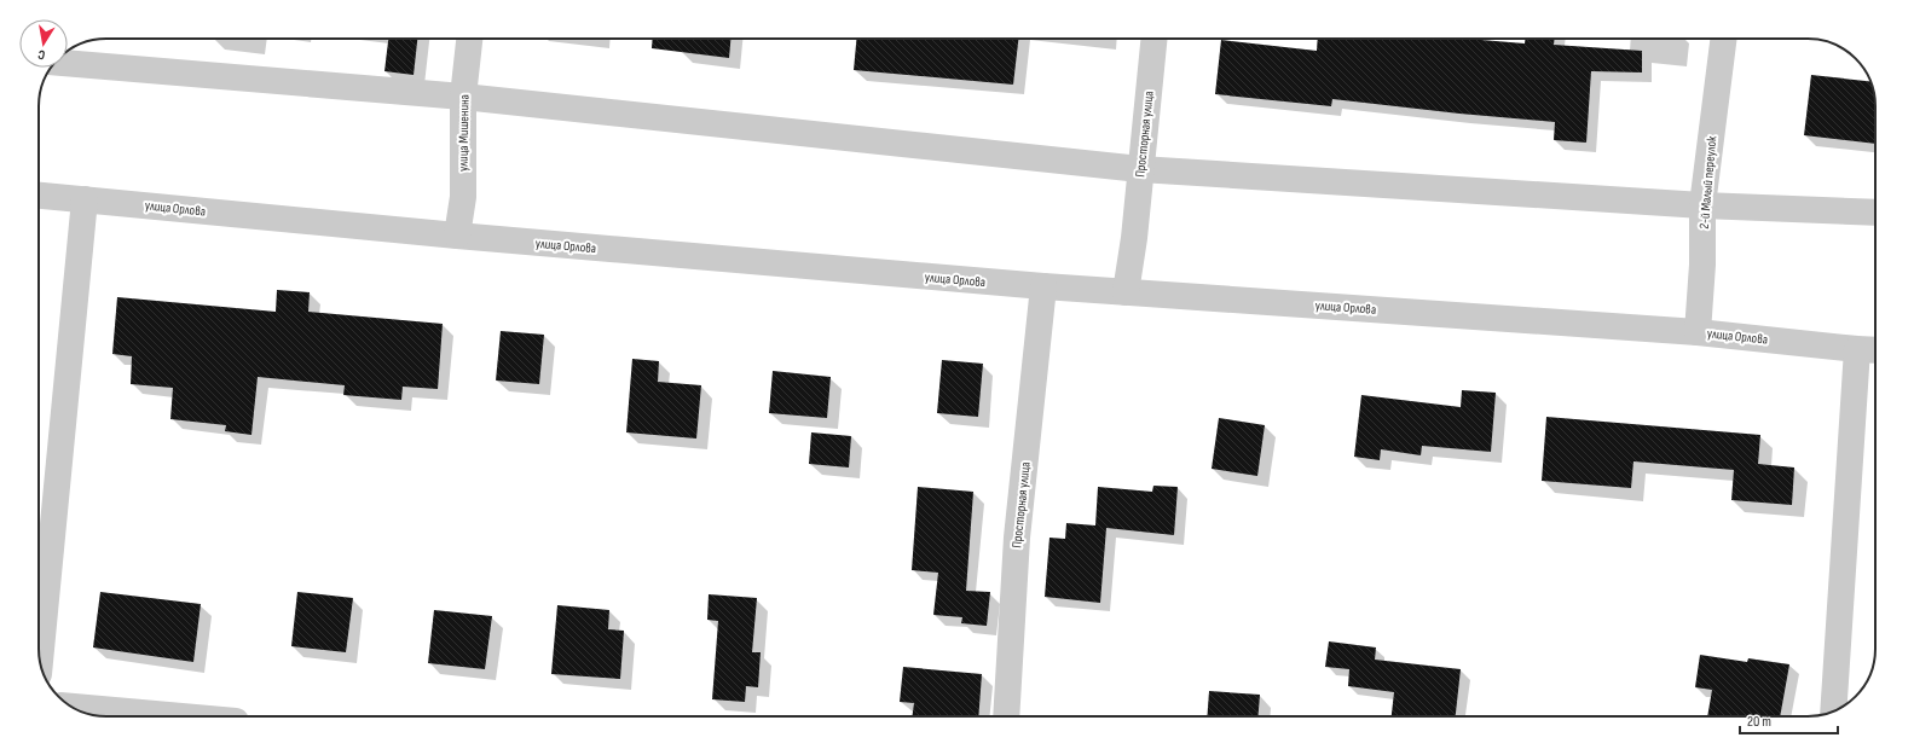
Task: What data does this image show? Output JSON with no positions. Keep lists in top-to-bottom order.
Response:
{
  "streets": {
    "street": [
      "улица Мишенина",
      "Просторная улица",
      "2-й Малый переулок",
      "улица Орлова"
    ]
  },
  "crossings": [
    ["улица Мишенина", "улица Орлова"],
    ["Просторная улица", "улица Орлова"],
    ["2-й Малый переулок", "улица Орлова"]
  ],
  "scale_bar": "20 m",
  "north": "bottom"
}
